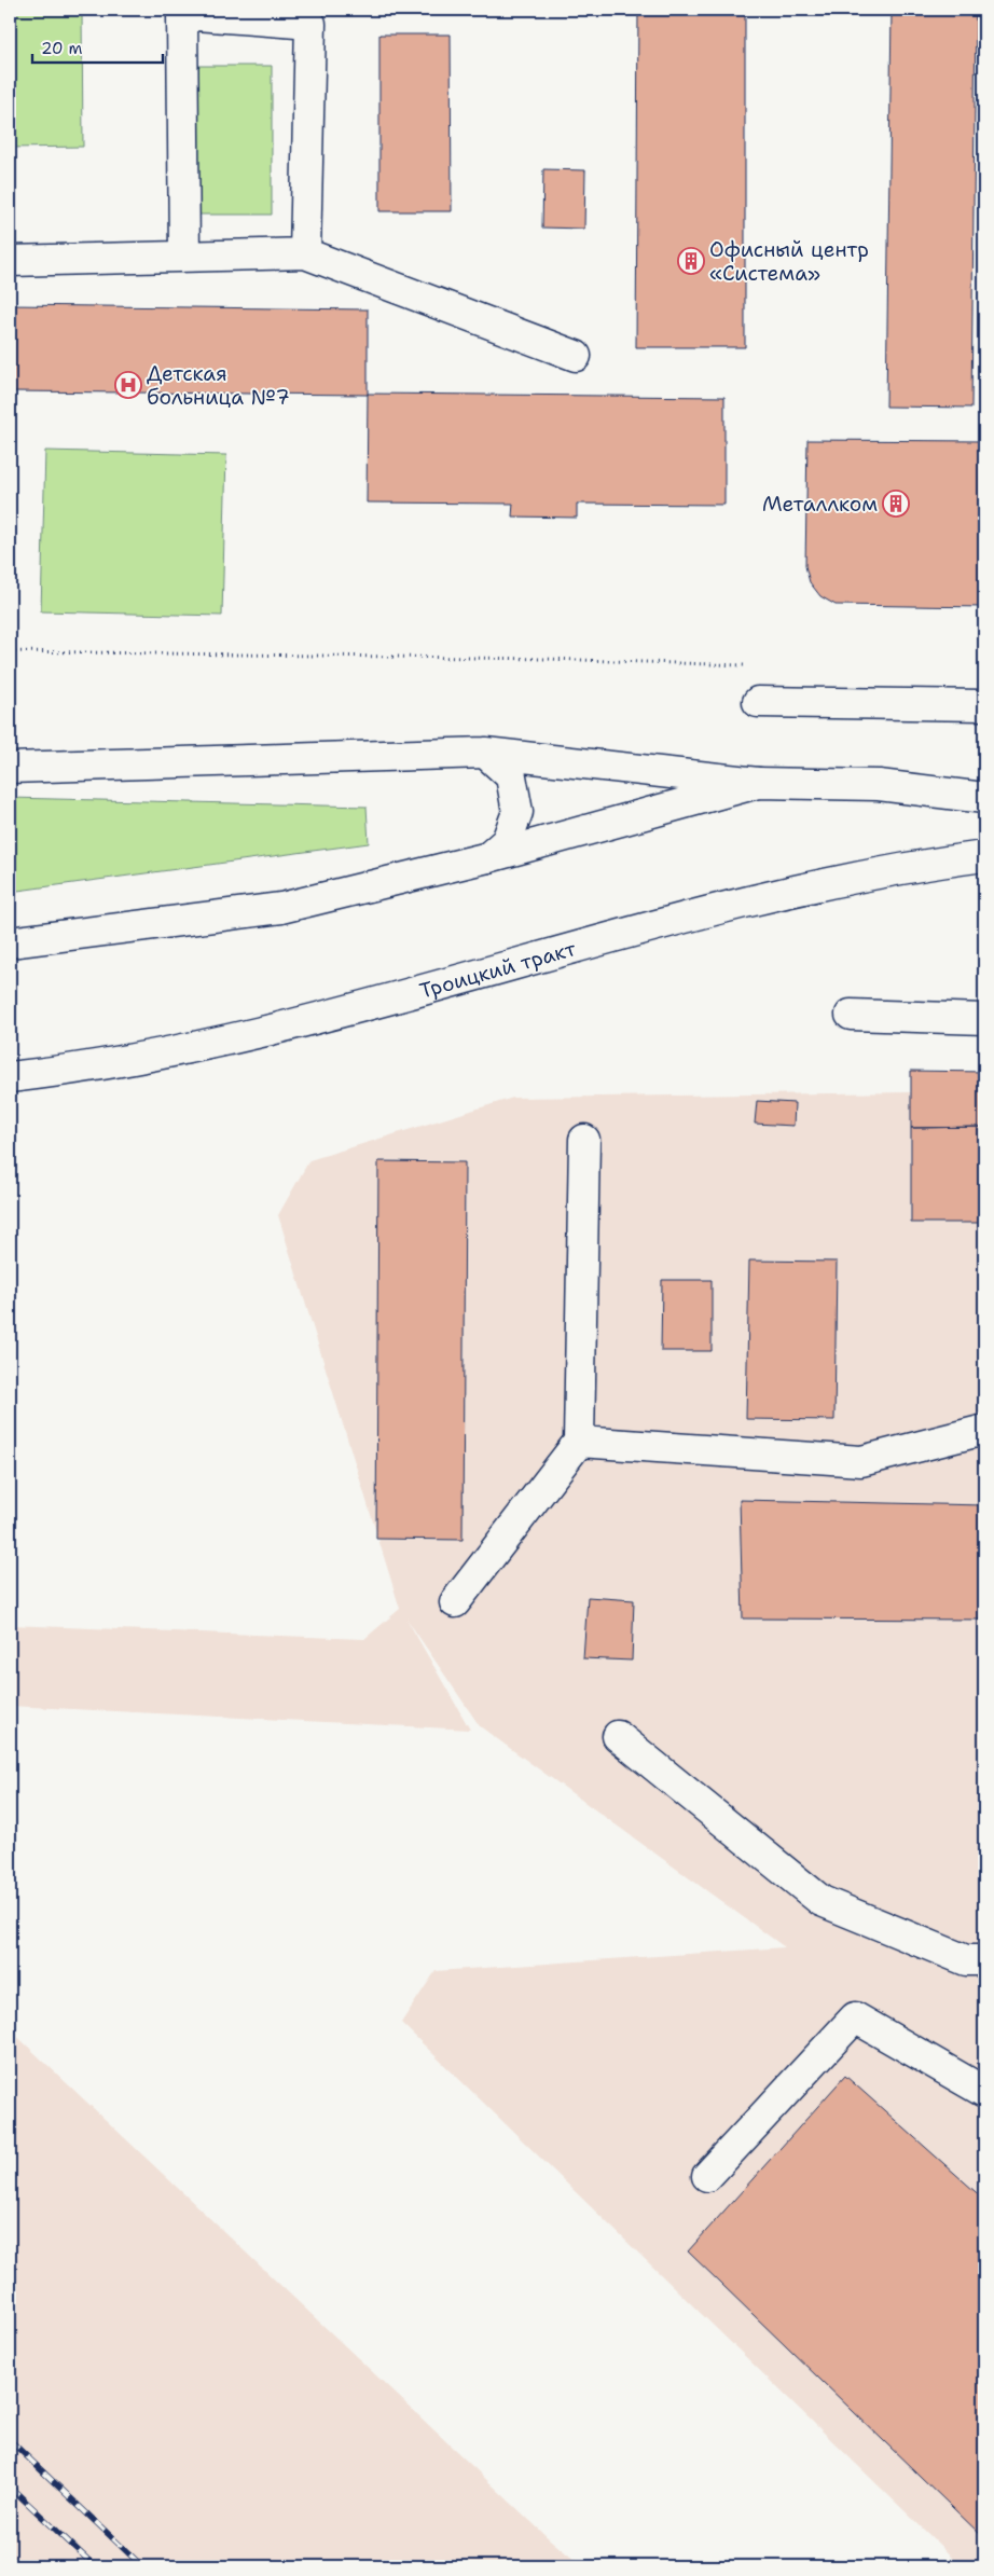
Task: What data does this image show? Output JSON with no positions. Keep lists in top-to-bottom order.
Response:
{
  "streets": {
    "main road": ["Троицкий тракт"]
  },
  "places": {
    "building": ["Офисный центр «Система»", "Металлком"],
    "hospital": ["Детская больница №7"]
  },
  "scale_bar": "20 m"
}
